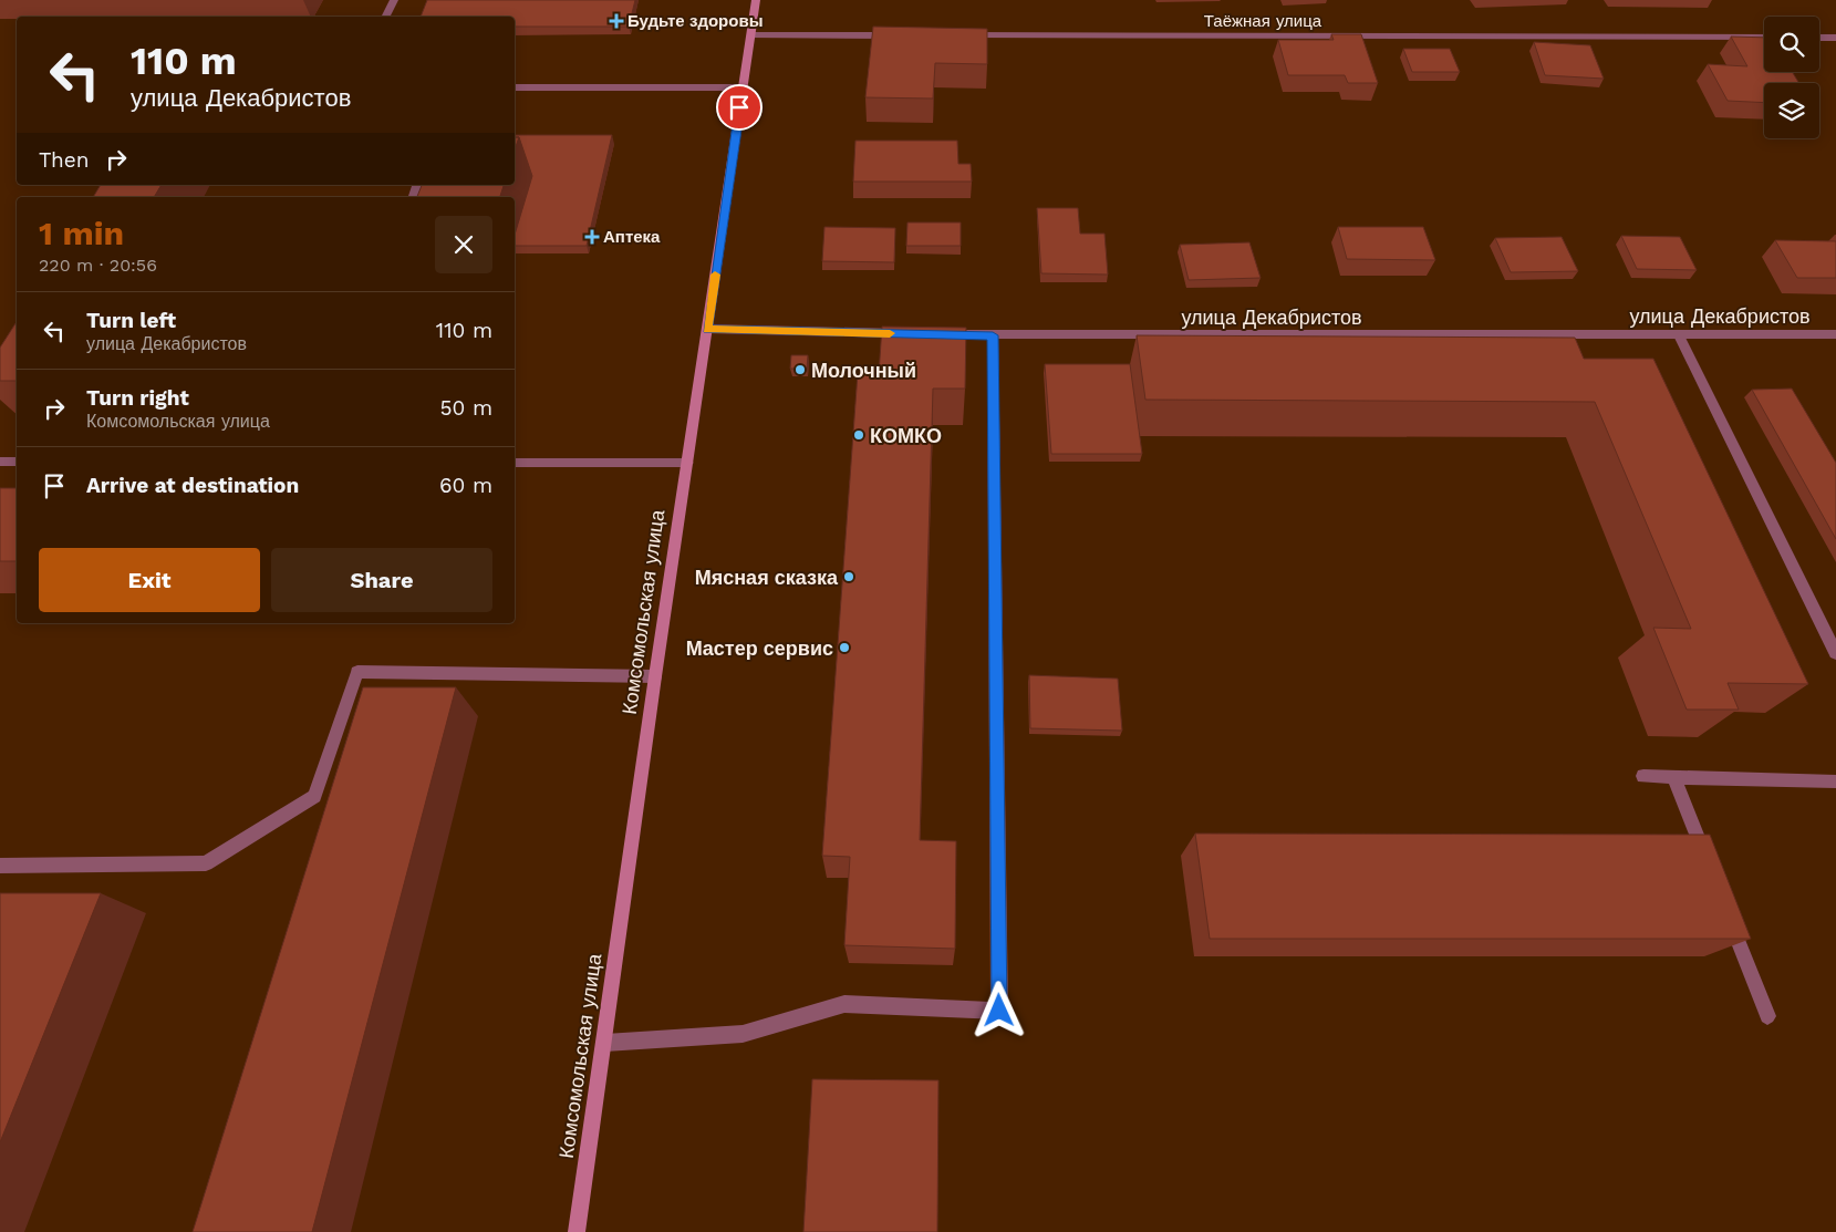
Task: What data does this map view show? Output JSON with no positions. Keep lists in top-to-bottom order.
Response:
{
  "streets": {
    "street": ["Таёжная улица", "улица Декабристов", "Комсомольская улица"]
  },
  "places": {
    "health": ["Будьте здоровы", "Аптека"],
    "other": [
      "Молочный",
      "КОМКО",
      "Мясная сказка",
      "Мастер сервис"
    ]
  },
  "page": {
    "turn": ["110 m", "улица Декабристов"],
    "then": "Then",
    "heading": ["1 min", "220 m · 20:56"],
    "list": [
      {
        "name": "Turn left",
        "note": "улица Декабристов",
        "value": "110 m"
      },
      {
        "name": "Turn right",
        "note": "Комсомольская улица",
        "value": "50 m"
      },
      {
        "name": "Arrive at destination",
        "value": "60 m"
      }
    ],
    "buttons": ["Exit", "Share"]
  }
}
